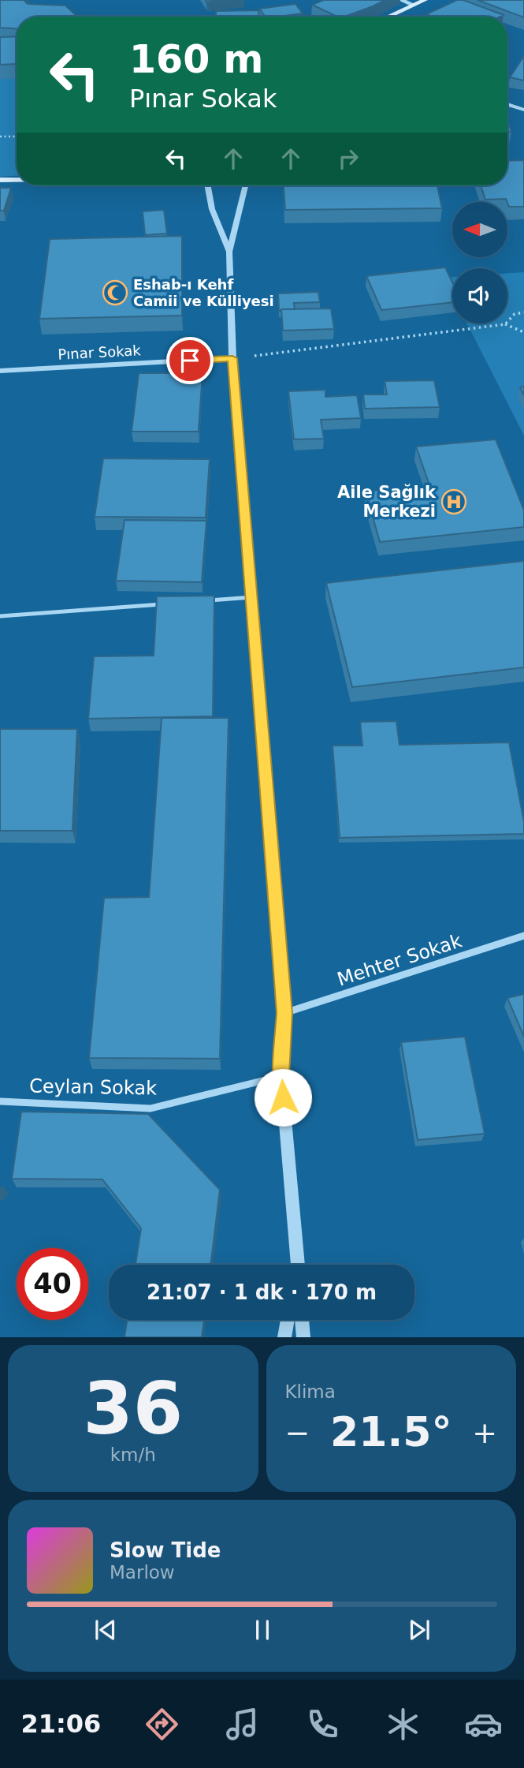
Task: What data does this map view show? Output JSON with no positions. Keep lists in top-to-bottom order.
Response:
{
  "streets": {
    "street": ["Pınar Sokak", "Mehter Sokak", "Ceylan Sokak"]
  },
  "places": {
    "mosque": ["Eshab-ı Kehf Camii ve Külliyesi"],
    "hospital": ["Aile Sağlık Merkezi"]
  },
  "north": "left",
  "page": {
    "turn": ["160 m", "Pınar Sokak"],
    "limit": "40",
    "trip": "21:07 · 1 dk · 170 m",
    "tile": [
      ["36", "km/h"],
      "Klima"
    ],
    "heat": ["−", "21.5°", "+"],
    "song": ["Slow Tide", "Marlow"],
    "tabs": "21:06"
  }
}
